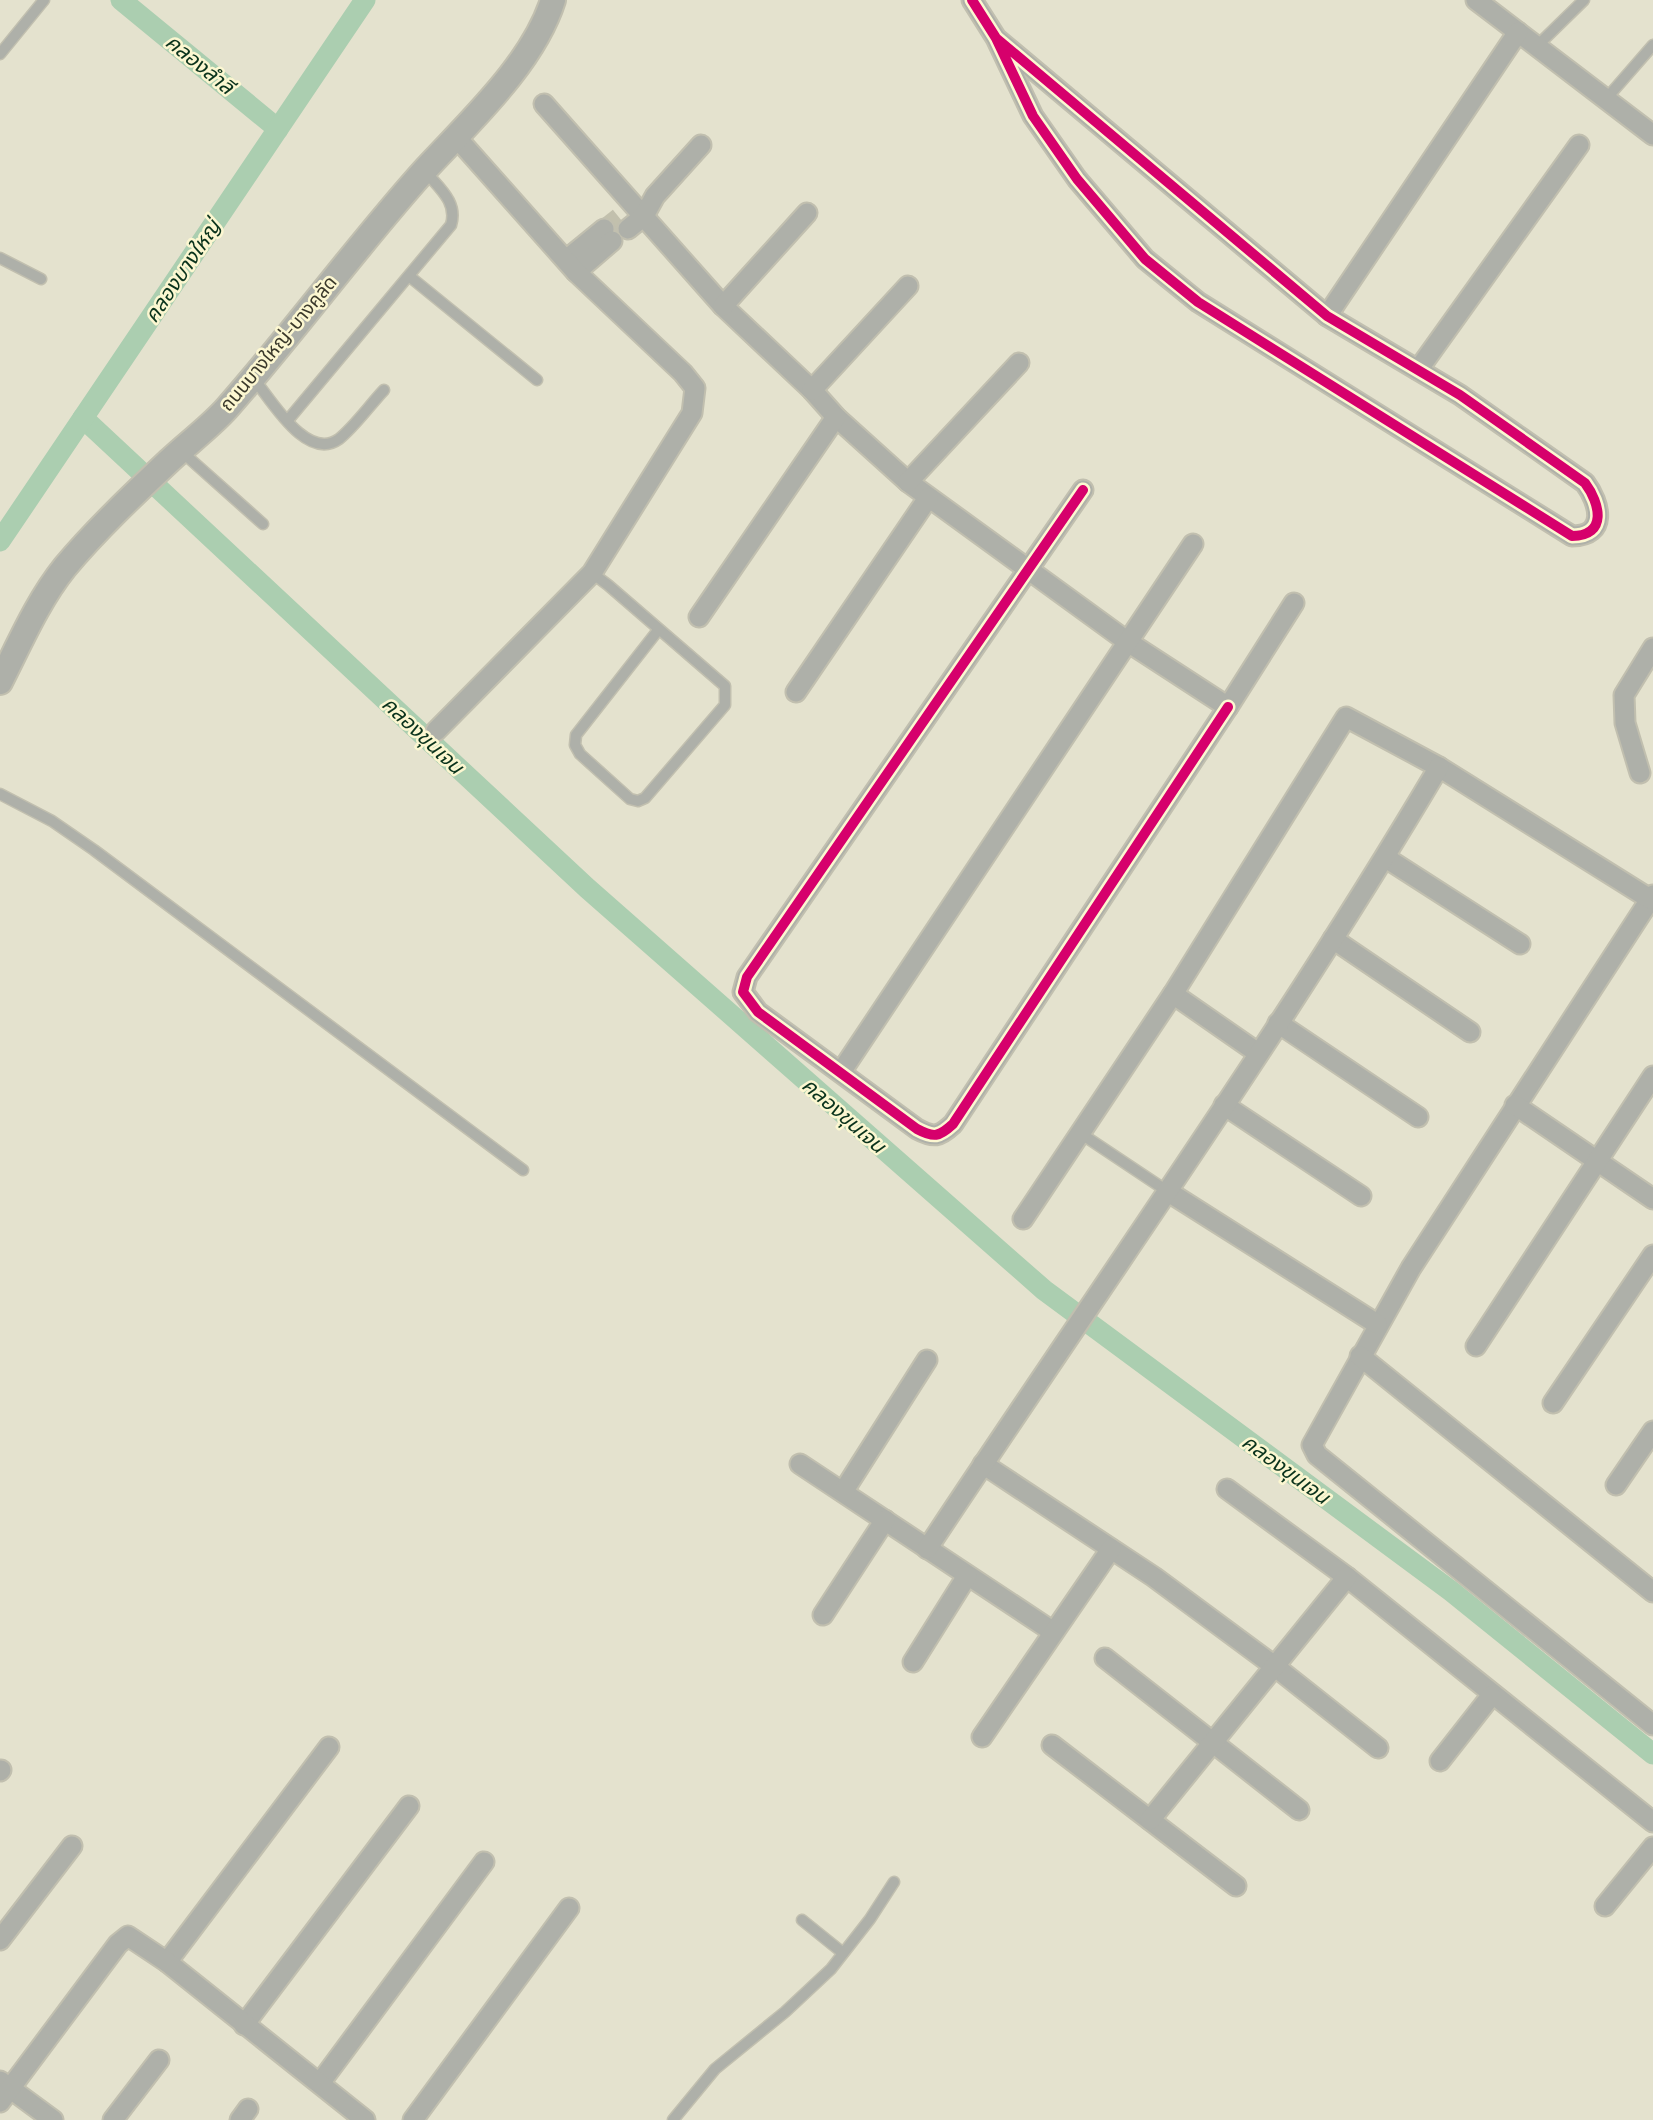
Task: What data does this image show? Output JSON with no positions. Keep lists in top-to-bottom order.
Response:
{
  "streets": {
    "street": ["ถนนบางใหญ่-บางคูลัด"]
  },
  "water": ["คลองลำลี", "คลองบางใหญ่", "คลองขุนเจน"]
}
